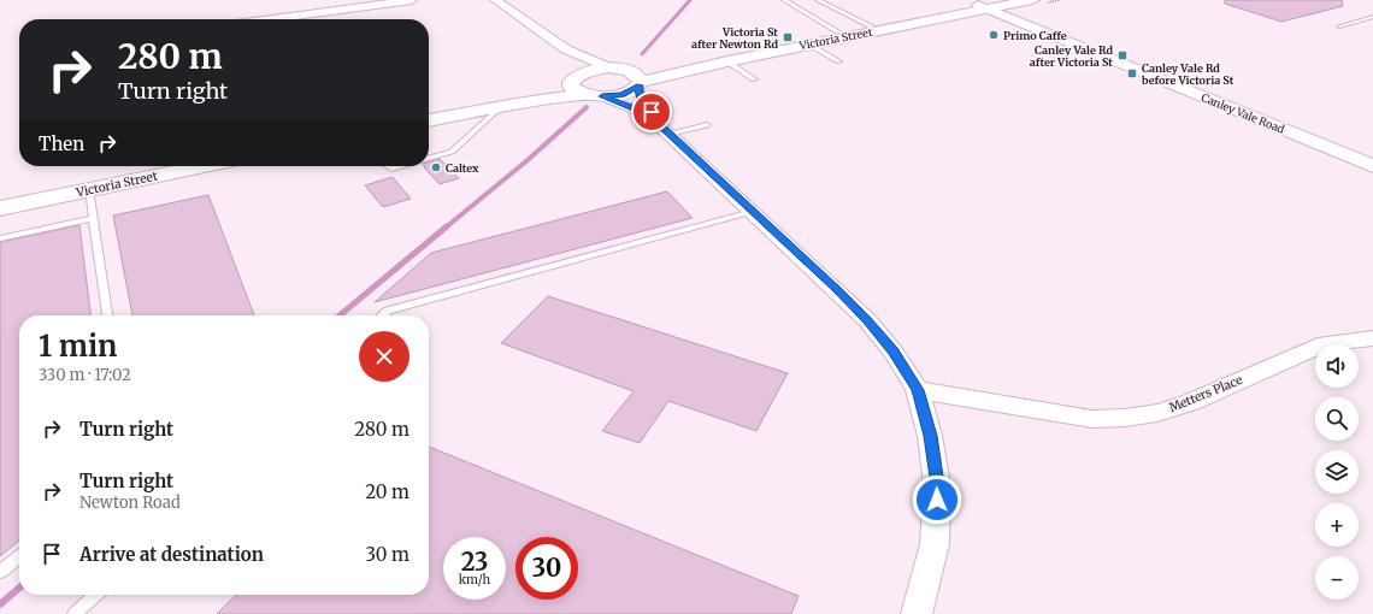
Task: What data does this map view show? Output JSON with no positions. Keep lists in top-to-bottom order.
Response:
{
  "streets": {
    "main road": ["Victoria Street"],
    "street": ["Canley Vale Road", "Metters Place"]
  },
  "crossings": [
    ["Victoria Street", "Canley Vale Road"]
  ],
  "places": {
    "other": ["Primo Caffe", "Caltex"],
    "transit": ["Victoria St after Newton Rd", "Canley Vale Rd after Victoria St", "Canley Vale Rd before Victoria St"]
  },
  "page": {
    "turn": ["280 m", "Turn right"],
    "then": "Then",
    "heading": ["1 min", "330 m · 17:02"],
    "map_buttons": ["+", "−"],
    "list": [
      {
        "name": "Turn right",
        "value": "280 m"
      },
      {
        "name": "Turn right",
        "note": "Newton Road",
        "value": "20 m"
      },
      {
        "name": "Arrive at destination",
        "value": "30 m"
      }
    ],
    "speed": "23 km/h",
    "limit": "30"
  }
}
